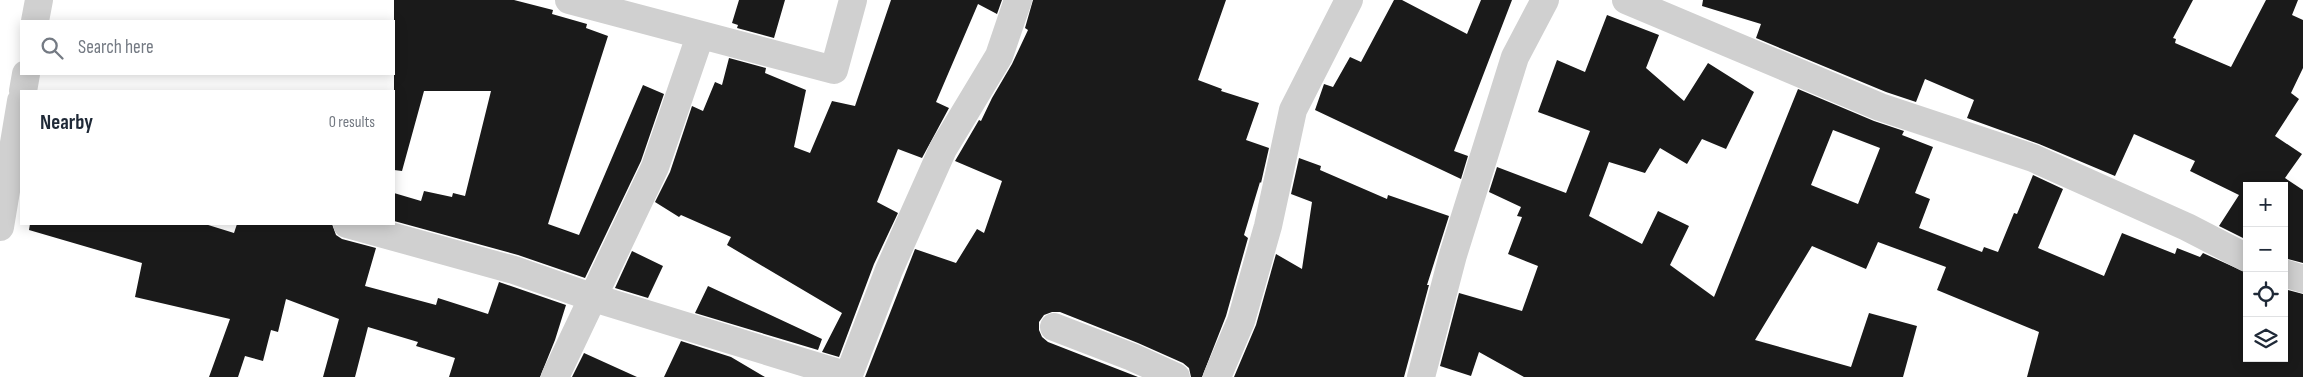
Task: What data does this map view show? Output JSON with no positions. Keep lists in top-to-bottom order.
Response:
{
  "page": {
    "search": "Search here",
    "heading": ["Nearby", "0 results"],
    "map_buttons": ["+", "−"]
  }
}
